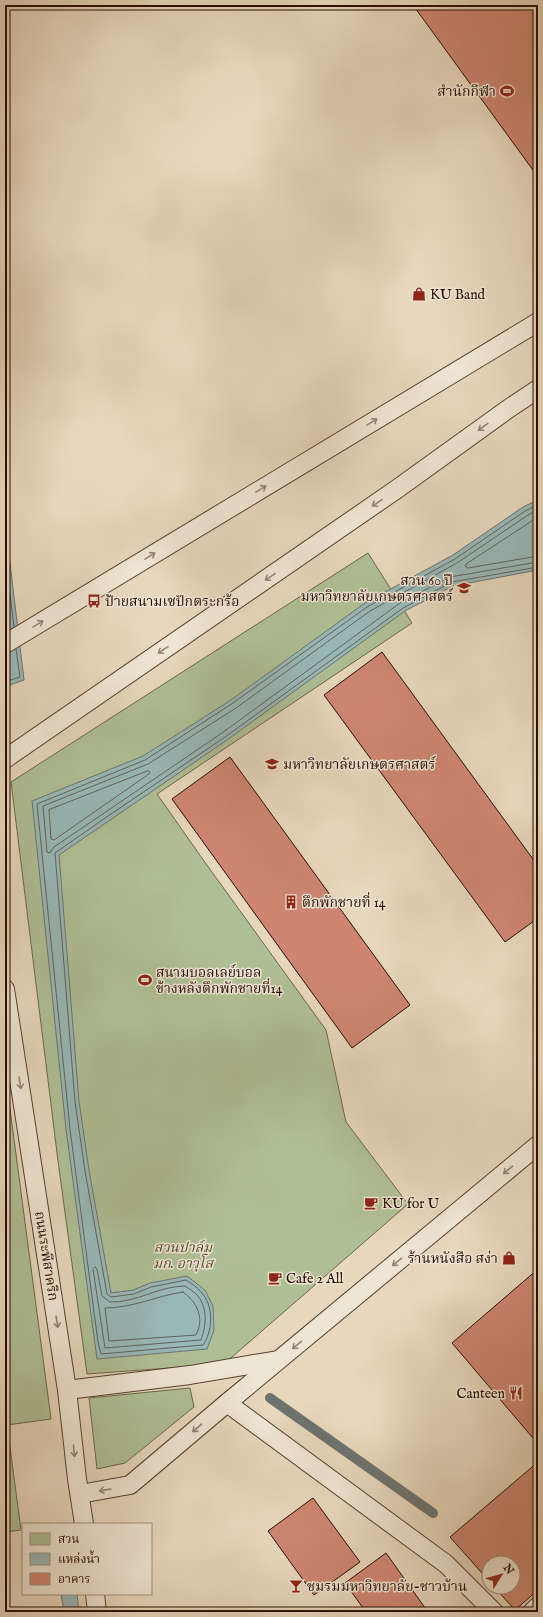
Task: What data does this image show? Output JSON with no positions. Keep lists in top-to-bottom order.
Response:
{
  "streets": {
    "lane": ["ถนนระพีสาคริก"]
  },
  "one_way": ["ถนนระพีสาคริก"],
  "parks": ["สวนปาล์ม มก. อาวุโส"],
  "places": {
    "sports": ["สำนักกีฬา", "สนามบอลเลย์บอล ข้างหลังตึกพักชายที่14"],
    "shop": ["KU Band", "ร้านหนังสือ สง่า"],
    "school or university": ["สวน 60 ปี มหาวิทยาลัยเกษตรศาสตร์", "มหาวิทยาลัยเกษตรศาสตร์"],
    "bus stop": ["ป้ายสนามเซปักตระกร้อ"],
    "building": ["ตึกพักชายที่ 14"],
    "cafe": ["KU for U", "Cafe 2 All"],
    "restaurant": ["Canteen"],
    "bar": ["ชมรมมหาวิทยาลัย-ชาวบ้าน"]
  },
  "legend": ["สวน", "แหล่งน้ำ", "อาคาร"],
  "north": "top right"
}
